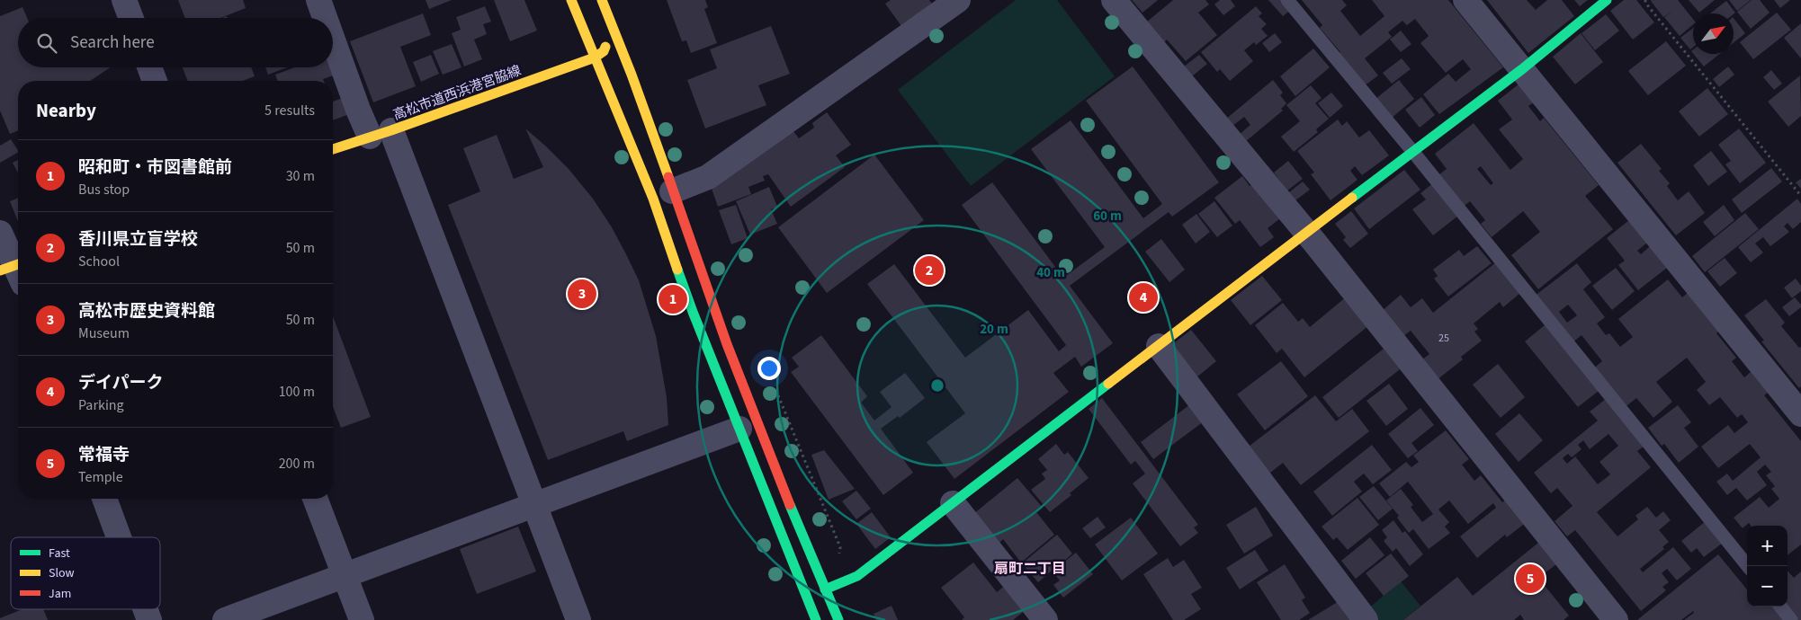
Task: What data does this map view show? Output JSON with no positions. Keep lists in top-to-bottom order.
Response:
{
  "streets": {
    "street": ["高松市道西浜港宮脇線"]
  },
  "districts": ["扇町二丁目"],
  "house_numbers": ["25"],
  "legend": ["Fast", "Slow", "Jam"],
  "north": "top right",
  "page": {
    "search": "Search here",
    "heading": ["Nearby", "5 results"],
    "list": [
      {
        "mark": "1",
        "name": "昭和町・市図書館前",
        "note": "Bus stop",
        "value": "30 m"
      },
      {
        "mark": "2",
        "name": "香川県立盲学校",
        "note": "School",
        "value": "50 m"
      },
      {
        "mark": "3",
        "name": "高松市歴史資料館",
        "note": "Museum",
        "value": "50 m"
      },
      {
        "mark": "4",
        "name": "デイパーク",
        "note": "Parking",
        "value": "100 m"
      },
      {
        "mark": "5",
        "name": "常福寺",
        "note": "Temple",
        "value": "200 m"
      }
    ],
    "pins": [
      "2",
      "3",
      "4",
      "1",
      "5"
    ],
    "map_buttons": ["+", "−"]
  },
  "rings": ["60 m", "40 m", "20 m"]
}
